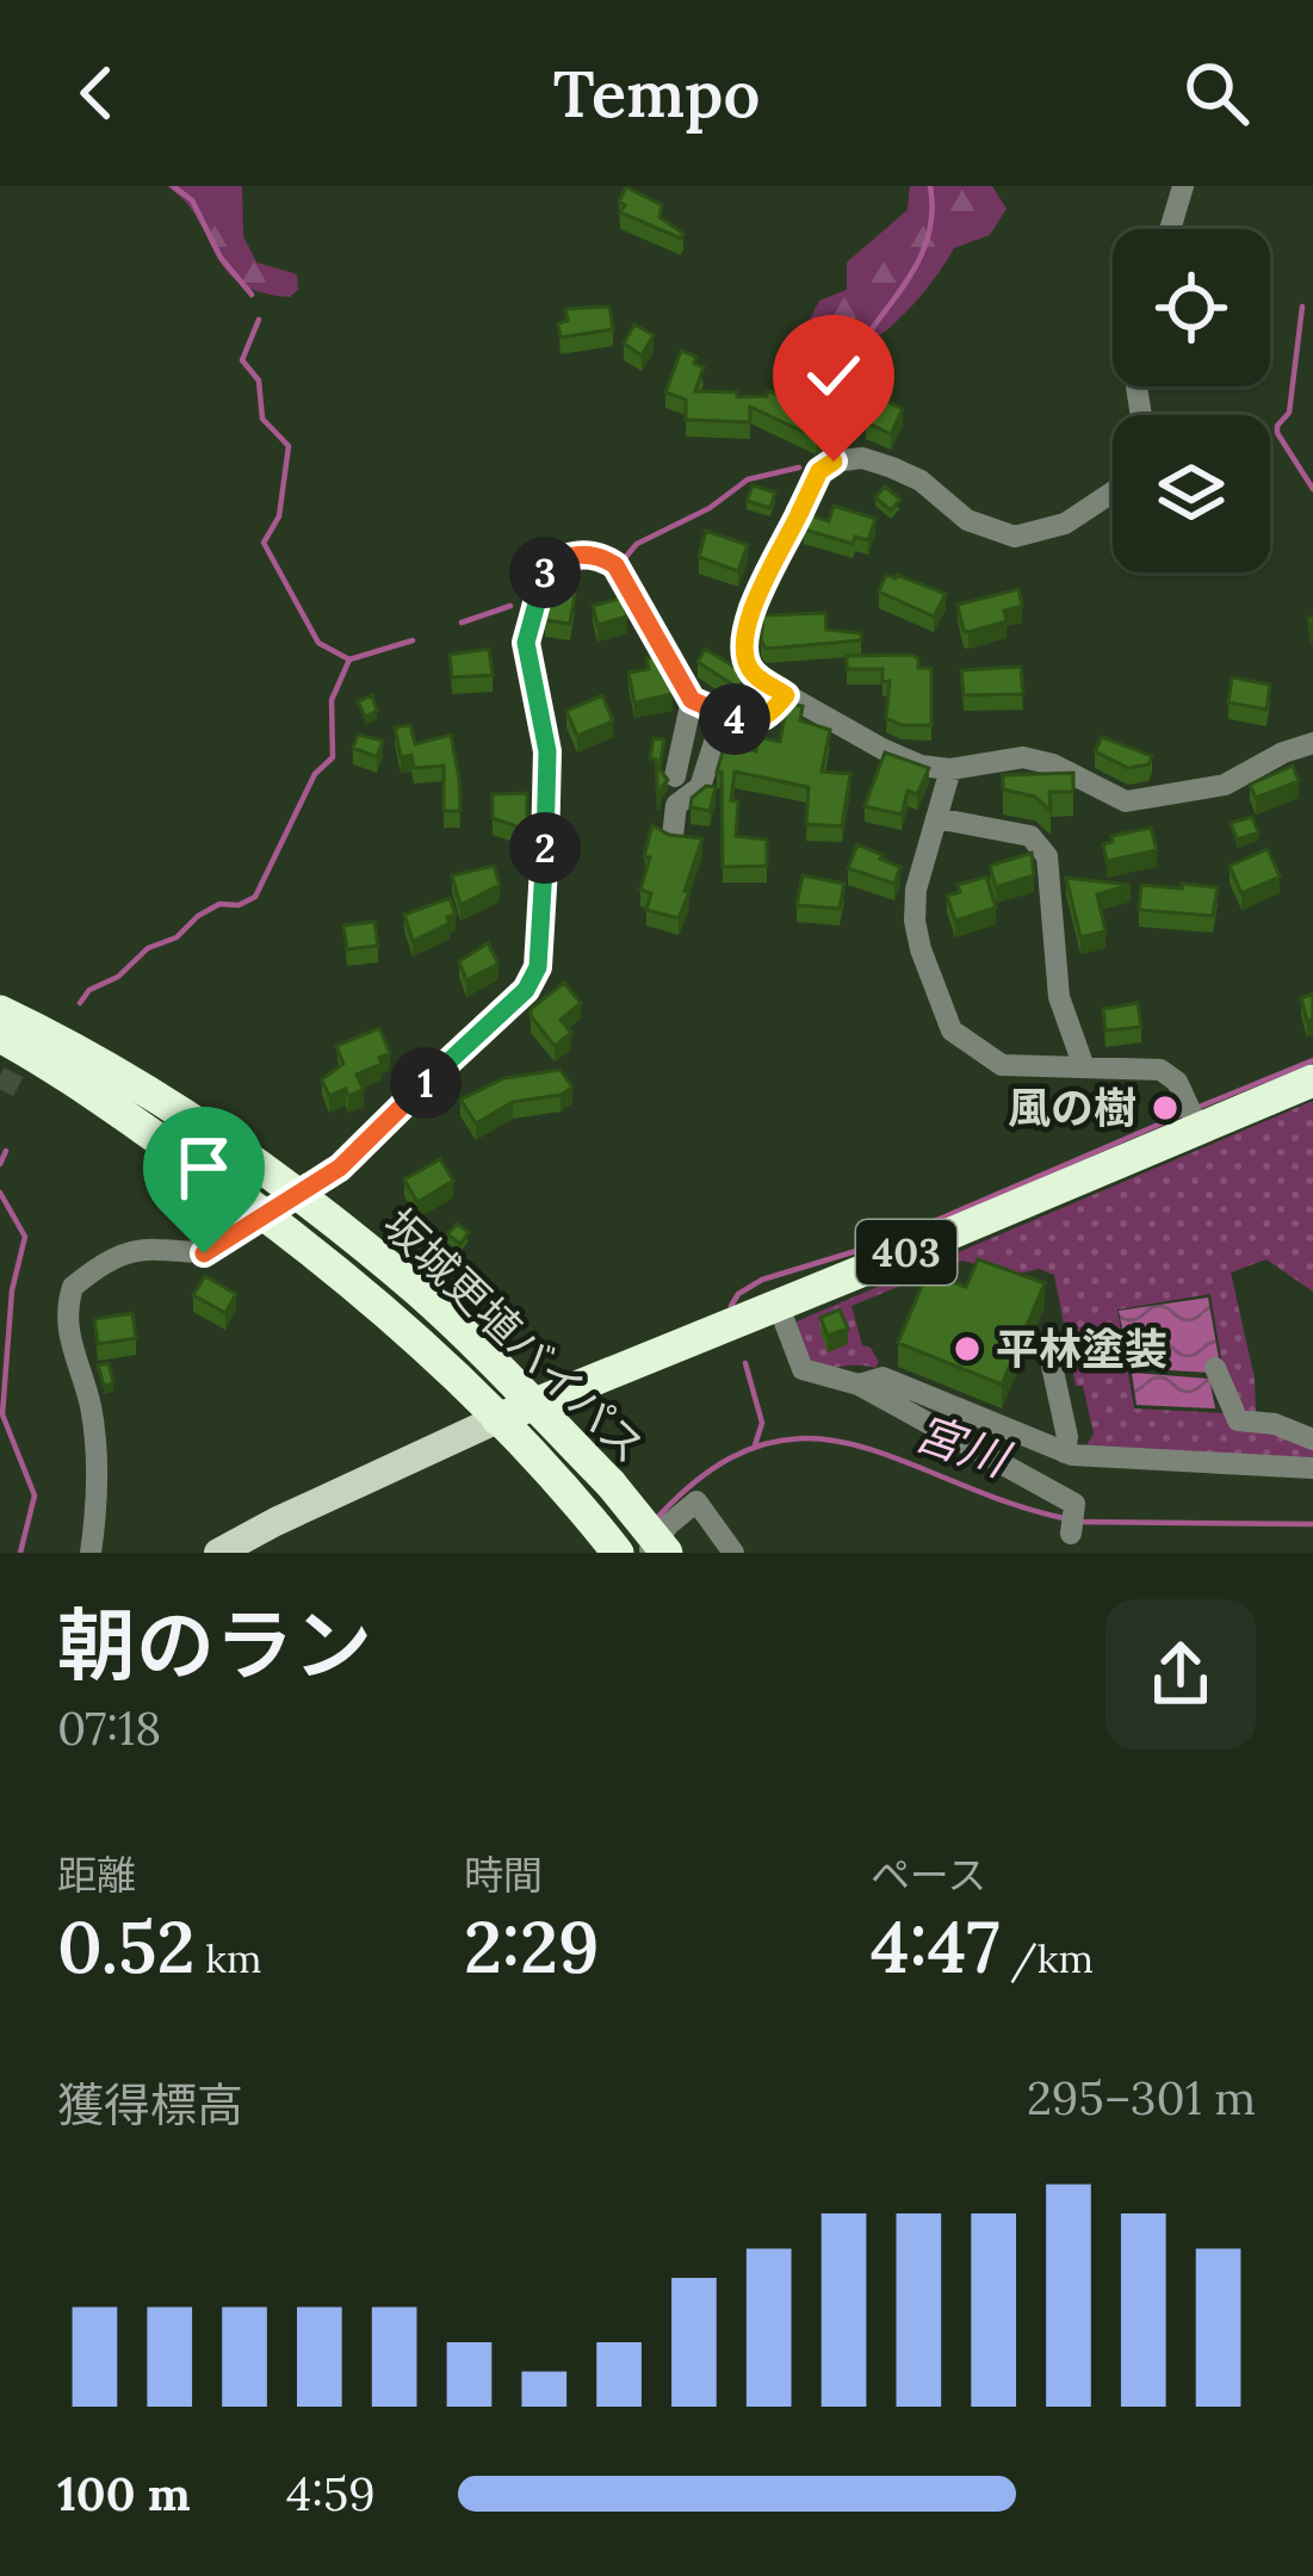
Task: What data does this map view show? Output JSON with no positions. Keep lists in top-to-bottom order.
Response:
{
  "streets": {
    "highway": ["403", "坂城更埴バイパス"]
  },
  "crossings": [
    ["403", "坂城更埴バイパス"]
  ],
  "water": ["宮川"],
  "places": ["風の樹", "平林塗装"],
  "page": {
    "header": "Tempo",
    "pins": [
      "3",
      "4",
      "2",
      "1"
    ],
    "heading": ["朝のラン", "07:18"],
    "stats": [
      ["距離", "0.52 km"],
      ["時間", "2:29"],
      ["ペース", "4:47 /km"]
    ],
    "chart": ["獲得標高", "295–301 m"],
    "list": [
      {
        "name": "100 m",
        "note": "4:59"
      }
    ]
  }
}
